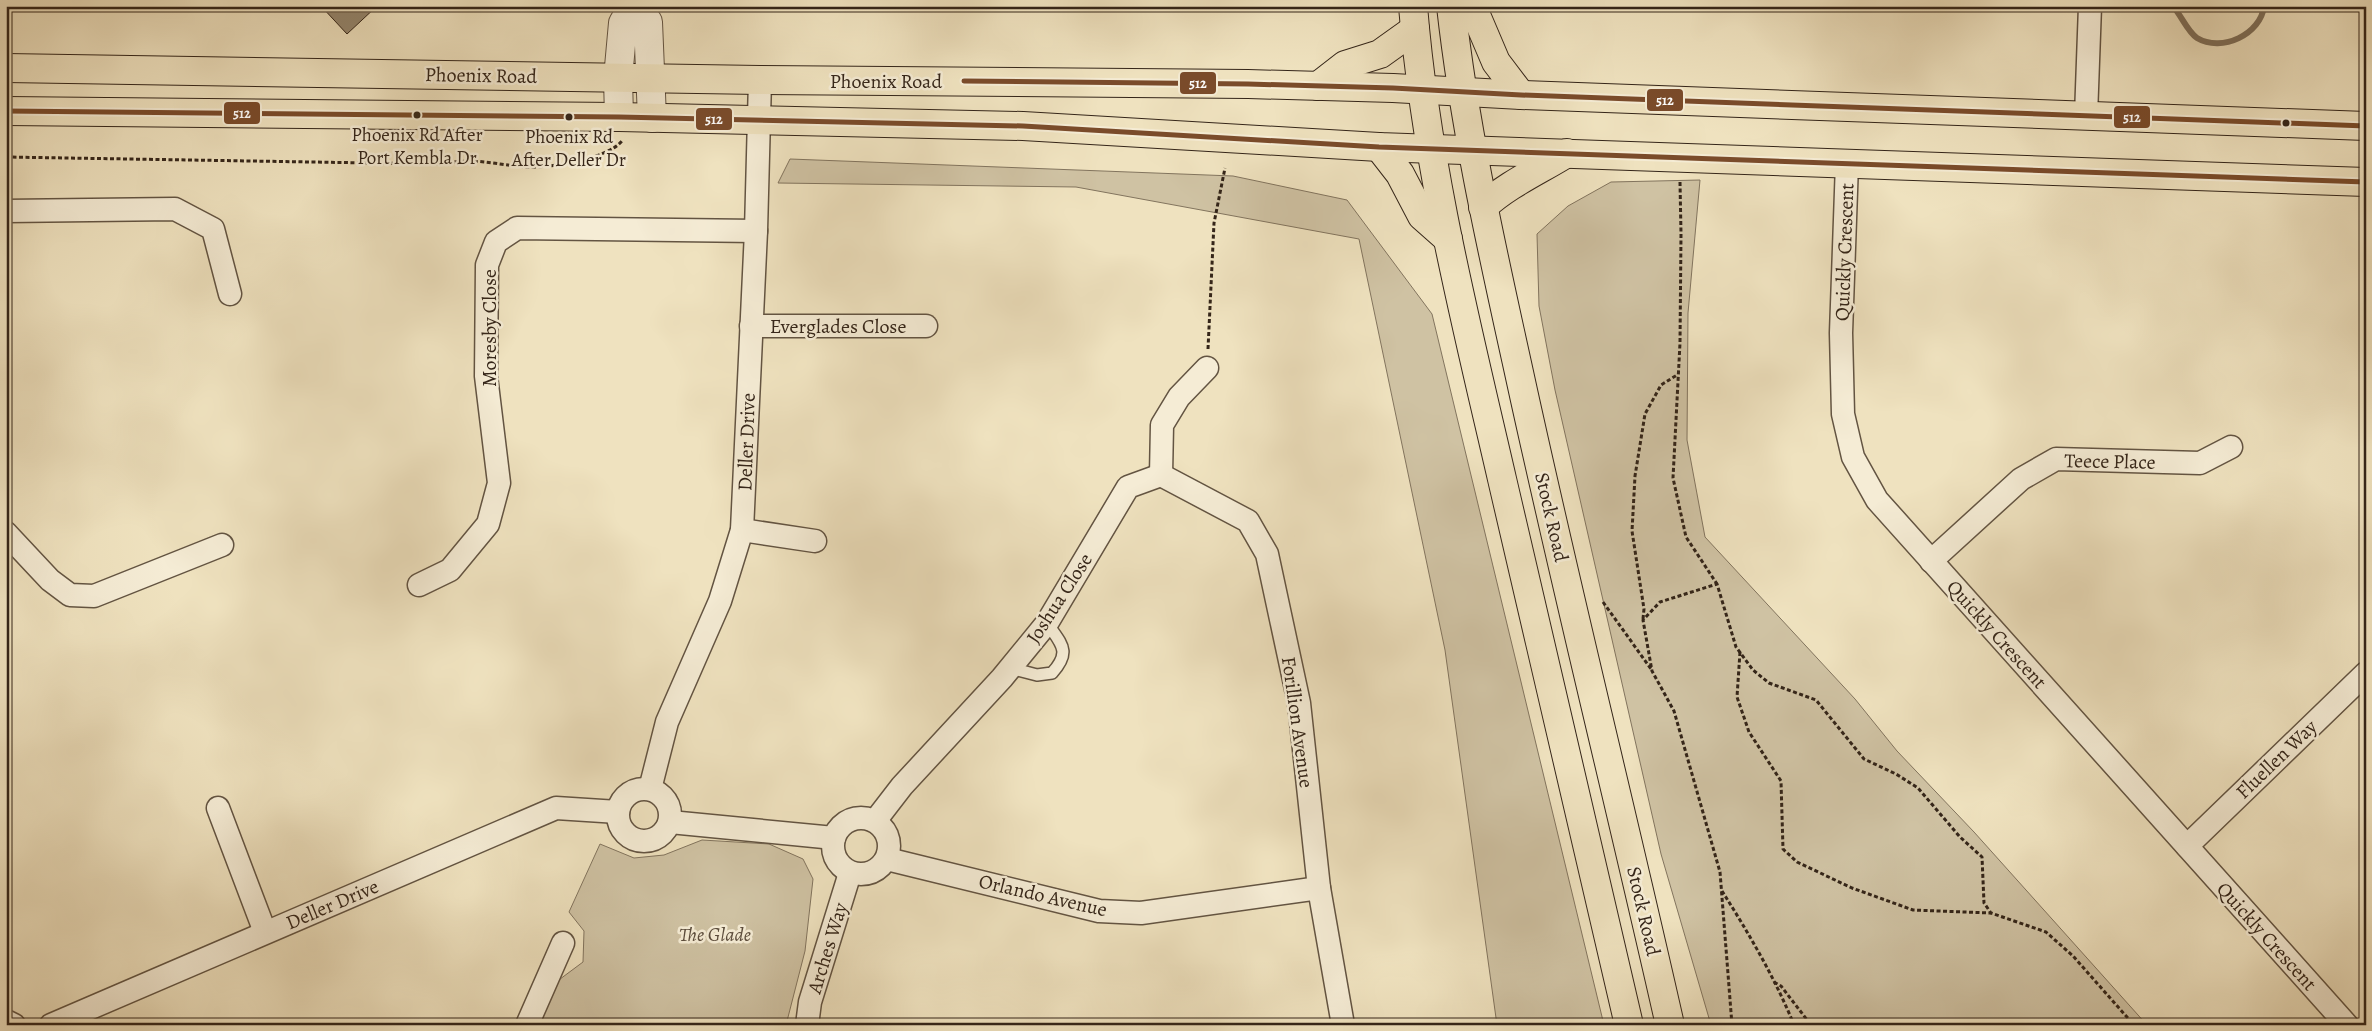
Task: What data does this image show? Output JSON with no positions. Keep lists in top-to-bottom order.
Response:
{
  "streets": {
    "main road": ["Phoenix Road", "Stock Road"],
    "street": [
      "Quickly Crescent",
      "Everglades Close",
      "Moresby Close",
      "Deller Drive",
      "Teece Place",
      "Joshua Close",
      "Forillion Avenue",
      "Fluellen Way",
      "Orlando Avenue",
      "Arches Way"
    ]
  },
  "crossings": [
    ["Phoenix Road", "Quickly Crescent"],
    ["Phoenix Road", "Deller Drive"],
    ["Phoenix Road", "Stock Road"],
    ["Quickly Crescent", "Teece Place"],
    ["Quickly Crescent", "Fluellen Way"],
    ["Everglades Close", "Deller Drive"],
    ["Moresby Close", "Deller Drive"],
    ["Joshua Close", "Forillion Avenue"],
    ["Joshua Close", "Orlando Avenue"],
    ["Joshua Close", "Arches Way"],
    ["Forillion Avenue", "Orlando Avenue"],
    ["Orlando Avenue", "Arches Way"]
  ],
  "parks": ["The Glade"],
  "places": ["Phoenix Rd After Port Kembla Dr", "Phoenix Rd After Deller Dr"],
  "lines": ["transit line 512"]
}
